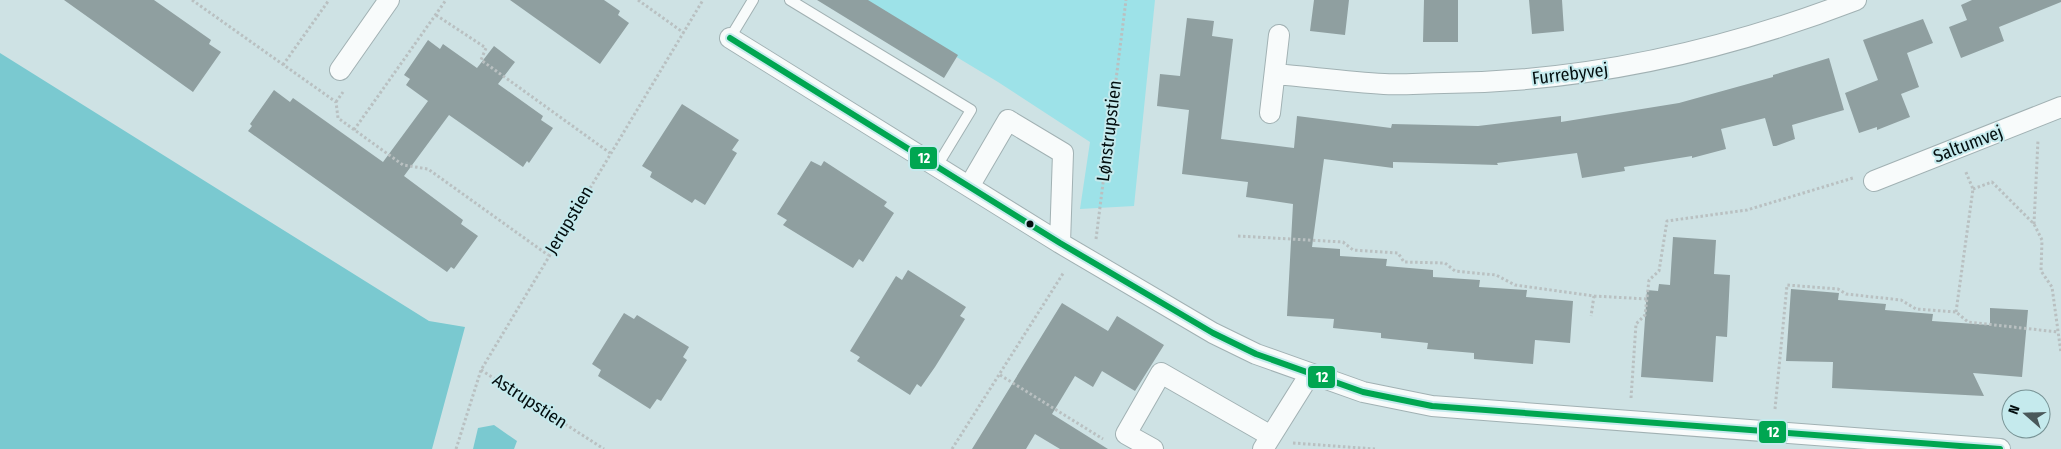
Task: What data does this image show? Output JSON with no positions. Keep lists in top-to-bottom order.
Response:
{
  "streets": {
    "street": ["Furrebyvej", "Saltumvej"],
    "path": ["Lønstrupstien", "Jerupstien", "Astrupstien"]
  },
  "crossings": [
    ["Jerupstien", "Astrupstien"]
  ],
  "lines": ["transit line 12"],
  "north": "left"
}
